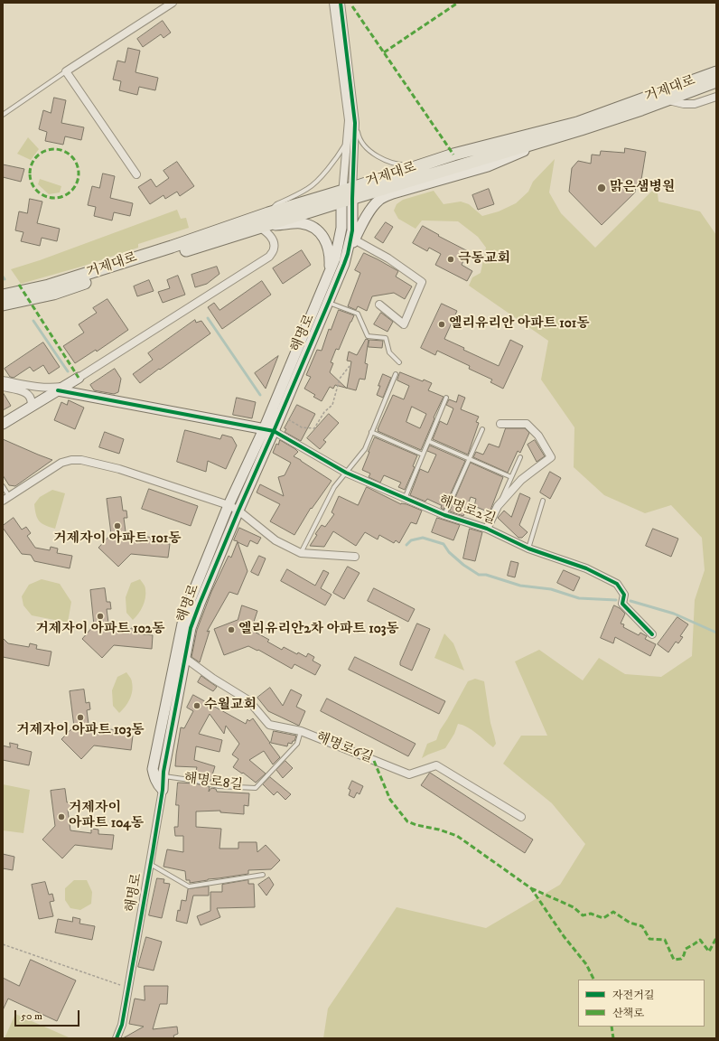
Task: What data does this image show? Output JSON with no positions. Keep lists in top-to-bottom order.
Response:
{
  "streets": {
    "main road": ["거제대로"],
    "street": ["해명로", "해명로2길", "해명로6길"],
    "lane": ["해명로8길"]
  },
  "crossings": [
    ["거제대로", "해명로"],
    ["해명로", "해명로2길"],
    ["해명로", "해명로6길"],
    ["해명로", "해명로8길"],
    ["해명로6길", "해명로8길"]
  ],
  "places": [
    "맑은샘병원",
    "극동교회",
    "엘리유리안 아파트 101동",
    "거제자이 아파트 101동",
    "거제자이 아파트 102동",
    "엘리유리안2차 아파트 103동",
    "수월교회",
    "거제자이 아파트 103동",
    "거제자이 아파트 104동"
  ],
  "legend": ["자전거길", "산책로"],
  "scale_bar": "50 m"
}
